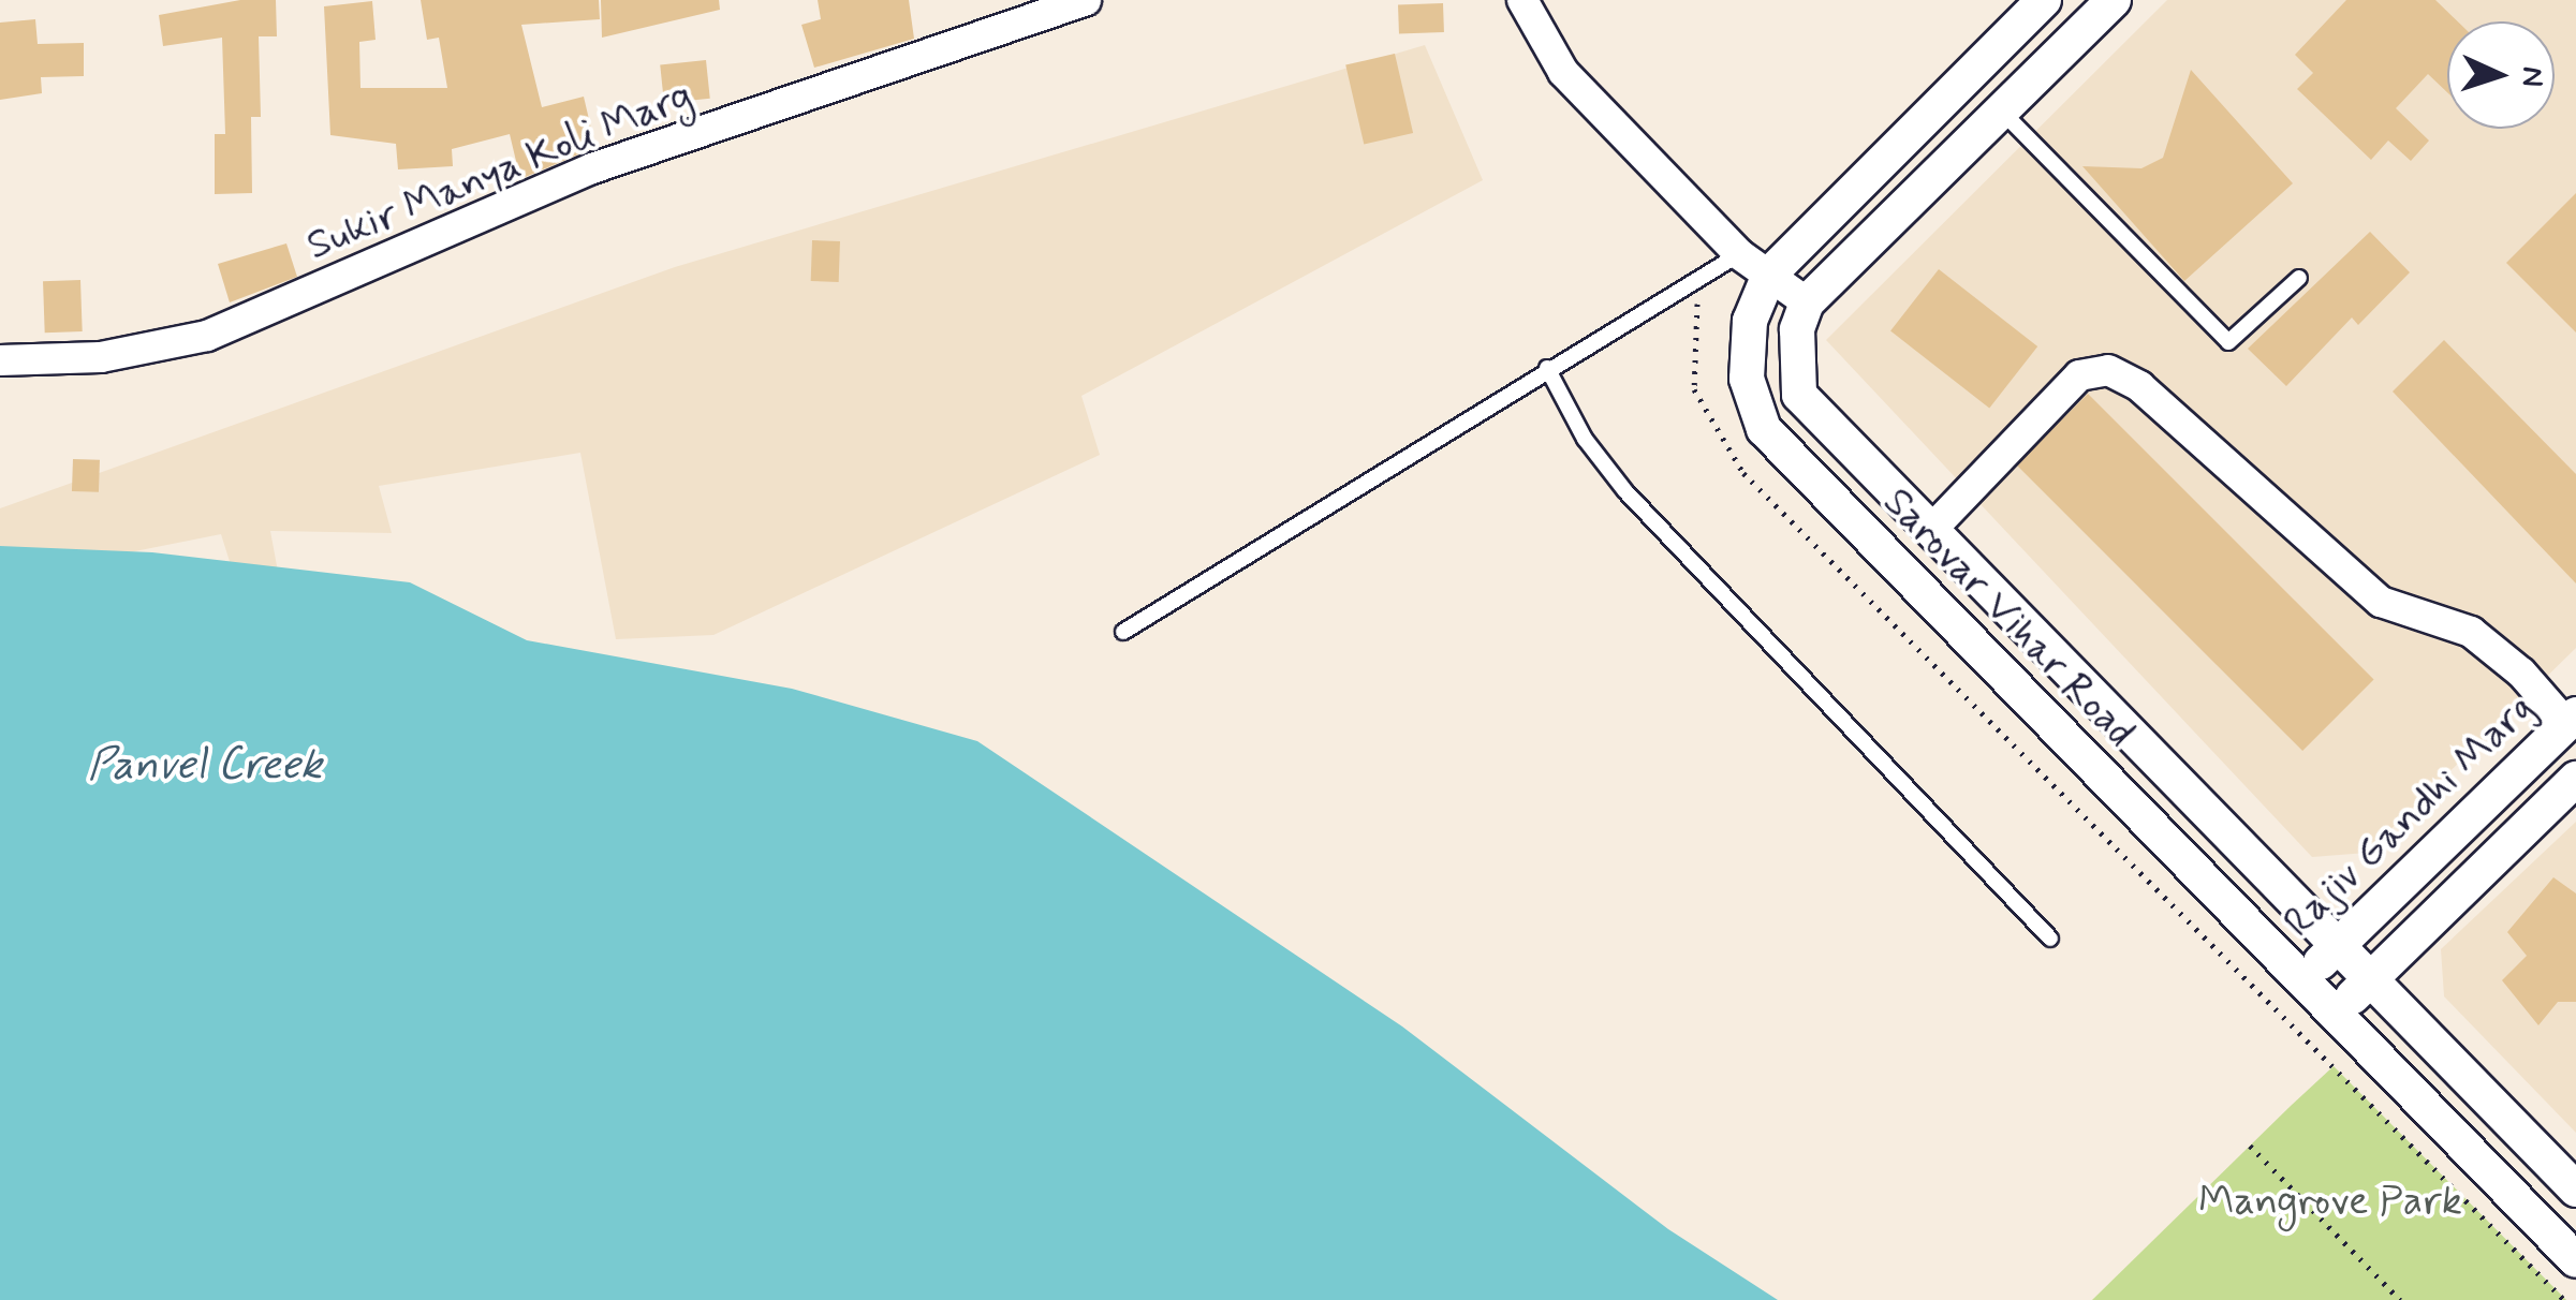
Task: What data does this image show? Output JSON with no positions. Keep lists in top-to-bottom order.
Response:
{
  "streets": {
    "street": ["Sukir Manya Koli Marg", "Sarovar Vihar Road", "Rajiv Gandhi Marg"]
  },
  "crossings": [
    ["Sarovar Vihar Road", "Rajiv Gandhi Marg"]
  ],
  "water": ["Panvel Creek"],
  "parks": ["Mangrove Park"],
  "north": "right"
}
